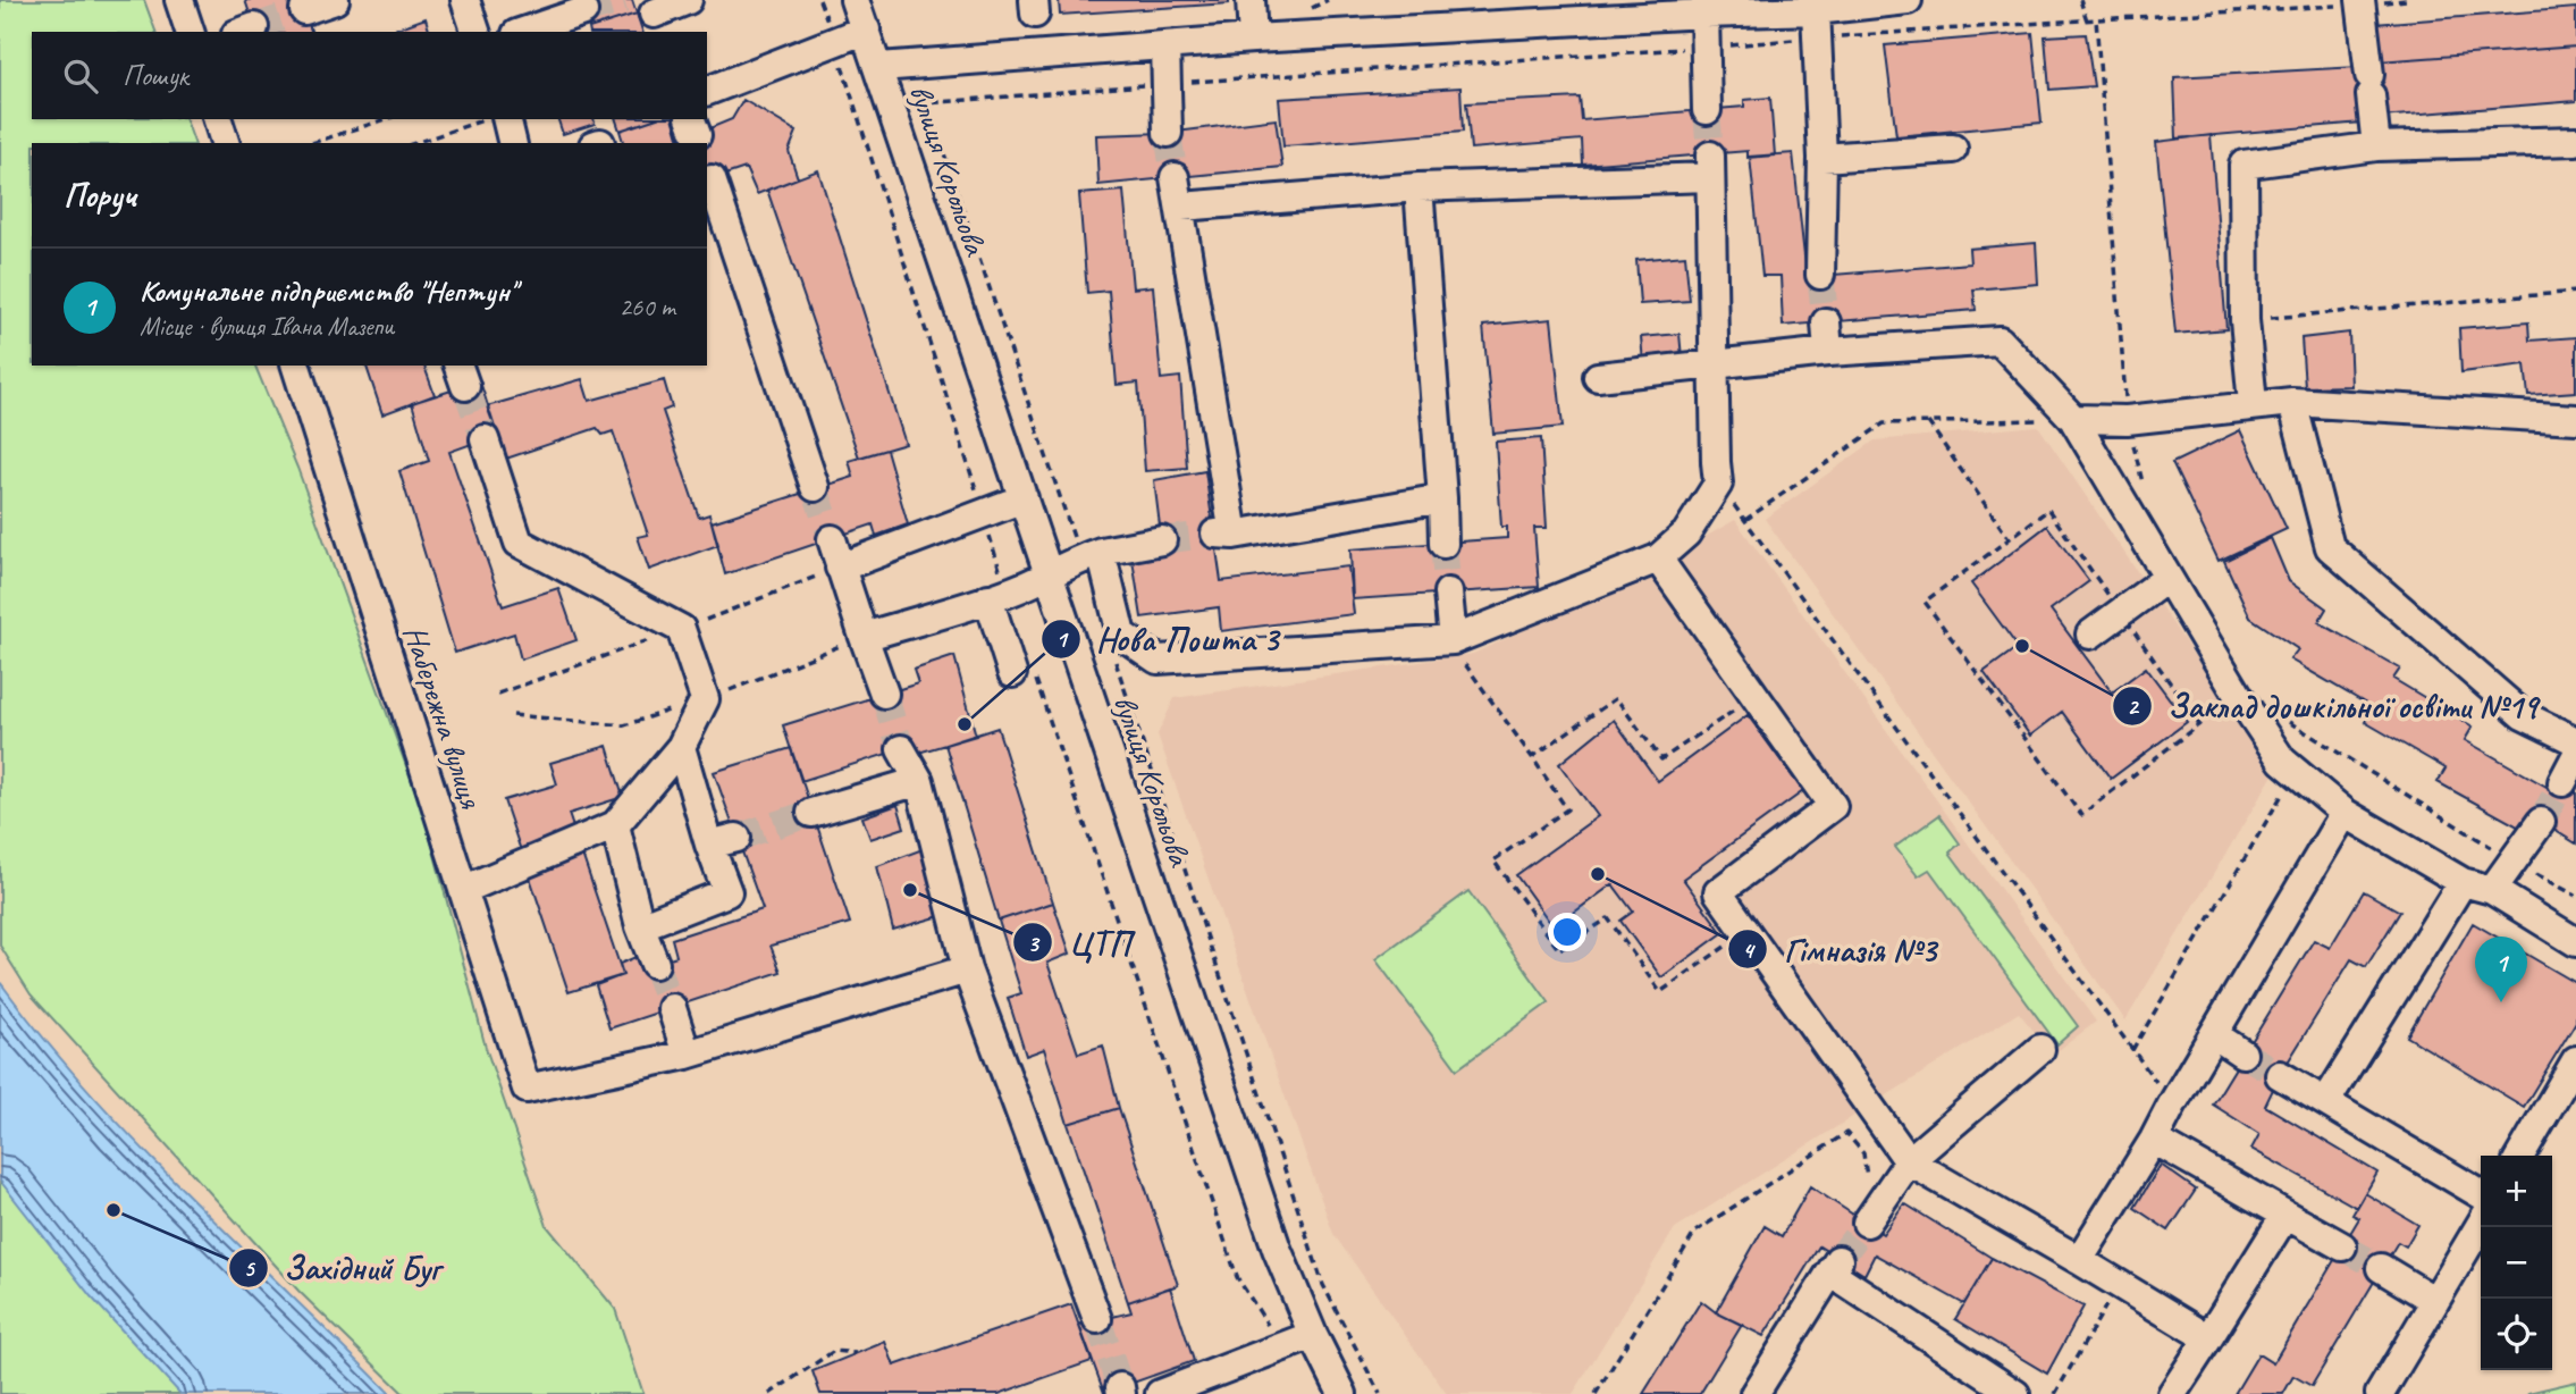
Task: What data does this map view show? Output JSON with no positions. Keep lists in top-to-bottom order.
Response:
{
  "streets": {
    "street": ["вулиця Корольова", "Набережна вулиця"]
  },
  "places": [
    "Заклад дошкільної освіти №19",
    "Нова Пошта 3",
    "Гімназія №3",
    "ЦТП",
    "Західний Буг"
  ],
  "page": {
    "search": "Пошук",
    "heading": "Поруч",
    "list": [
      {
        "mark": "1",
        "name": "Комунальне підприємство \"Нептун\"",
        "note": "Місце · вулиця Івана Мазепи",
        "value": "260 m"
      }
    ],
    "pins": "1",
    "map_buttons": ["+", "−"]
  }
}
